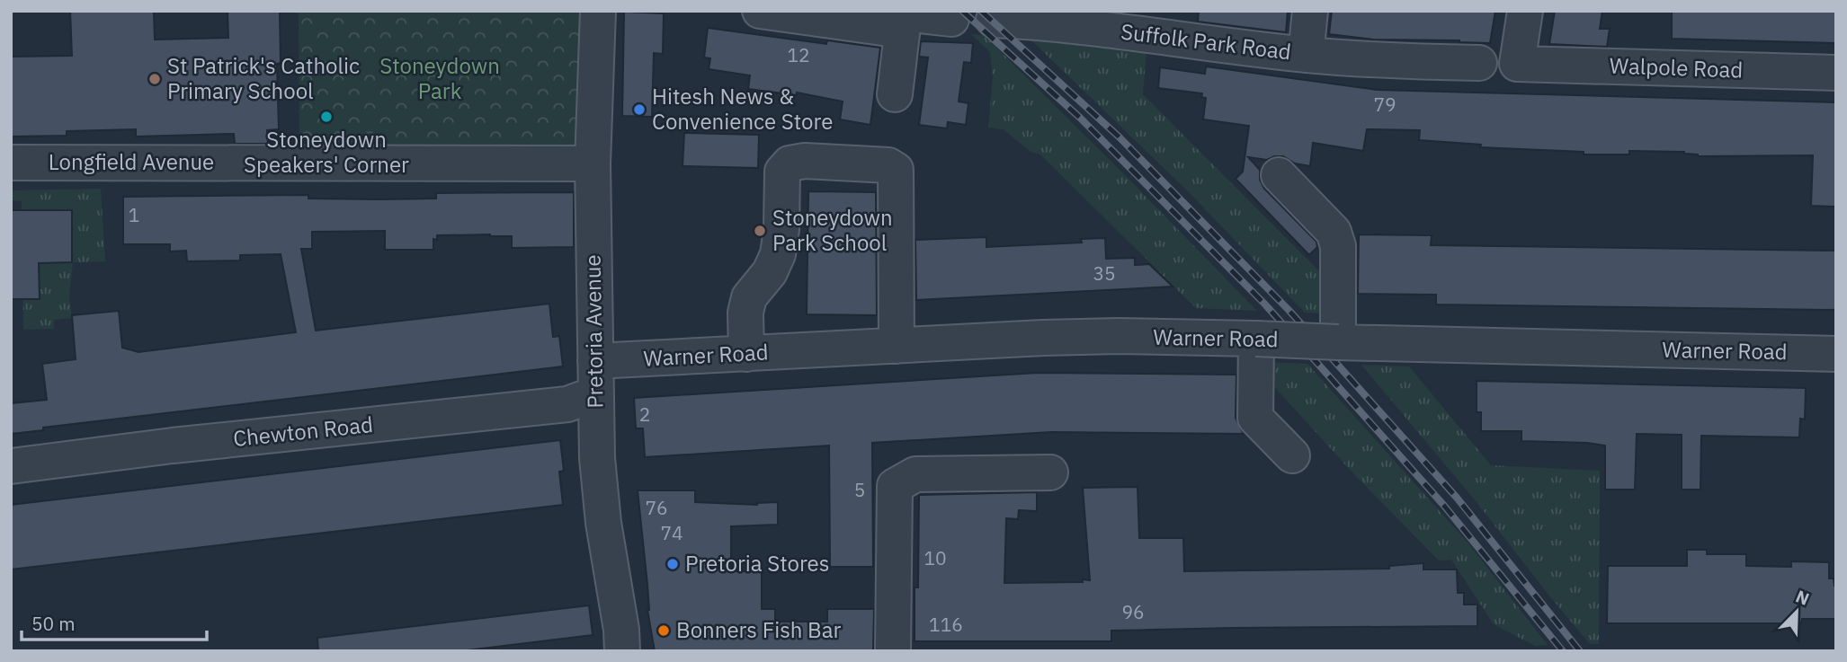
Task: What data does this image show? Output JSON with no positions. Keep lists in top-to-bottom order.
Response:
{
  "streets": {
    "street": [
      "Suffolk Park Road",
      "Walpole Road",
      "Longfield Avenue",
      "Pretoria Avenue",
      "Warner Road",
      "Chewton Road"
    ]
  },
  "crossings": [
    ["Longfield Avenue", "Pretoria Avenue"],
    ["Pretoria Avenue", "Warner Road"],
    ["Pretoria Avenue", "Chewton Road"]
  ],
  "parks": ["Stoneydown Park"],
  "places": [
    "St Patrick's Catholic Primary School",
    "Hitesh News & Convenience Store",
    "Stoneydown Speakers' Corner",
    "Stoneydown Park School",
    "Pretoria Stores",
    "Bonners Fish Bar"
  ],
  "house_numbers": [
    "12",
    "79",
    "1",
    "35",
    "2",
    "5",
    "76",
    "74",
    "10",
    "96",
    "116"
  ],
  "scale_bar": "50 m",
  "north": "top right"
}
